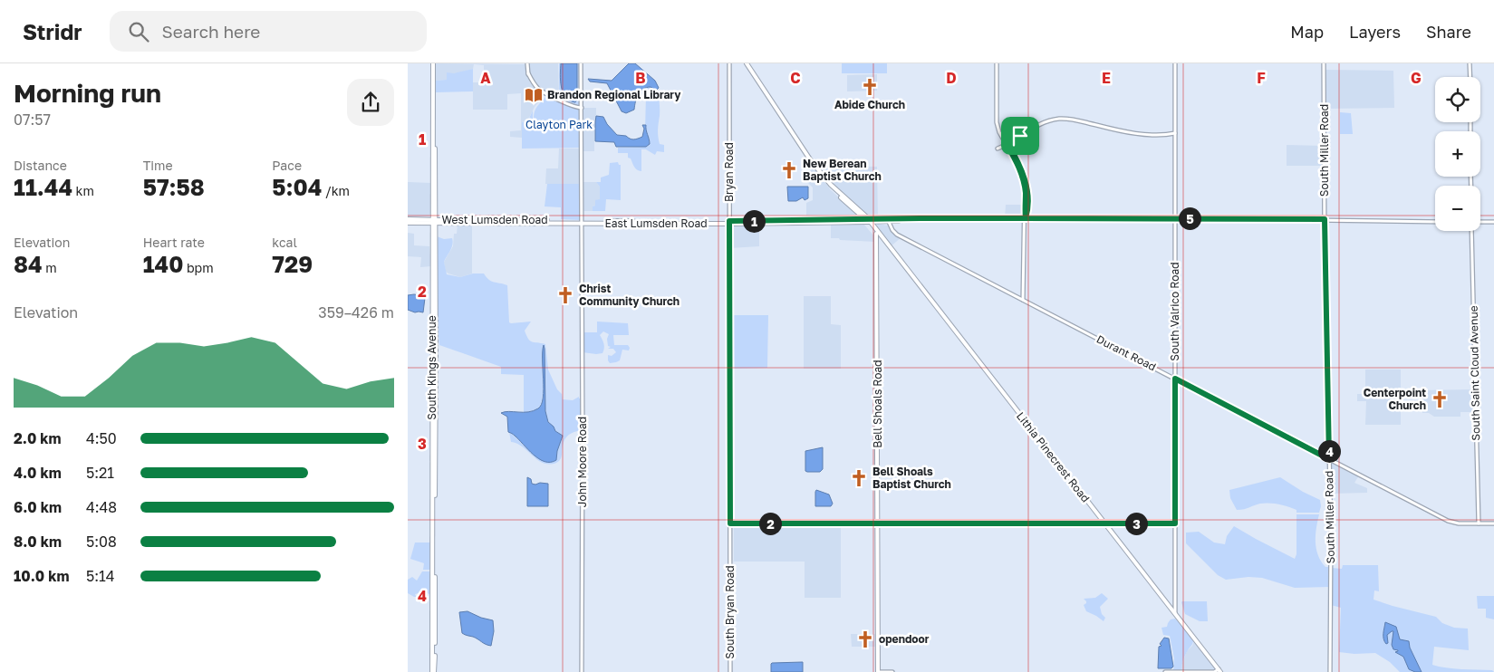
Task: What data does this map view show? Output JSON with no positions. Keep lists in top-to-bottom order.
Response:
{
  "streets": {
    "main road": [
      "West Lumsden Road",
      "East Lumsden Road",
      "South Kings Avenue",
      "Bell Shoals Road",
      "Lithia Pinecrest Road"
    ],
    "street": [
      "South Miller Road",
      "Bryan Road",
      "South Valrico Road",
      "Durant Road",
      "South Saint Cloud Avenue",
      "John Moore Road",
      "South Bryan Road"
    ]
  },
  "crossings": [
    ["South Miller Road", "East Lumsden Road"],
    ["South Miller Road", "Durant Road"],
    ["Bryan Road", "East Lumsden Road"],
    ["Bryan Road", "South Bryan Road"],
    ["West Lumsden Road", "East Lumsden Road"],
    ["West Lumsden Road", "South Kings Avenue"],
    ["West Lumsden Road", "John Moore Road"],
    ["East Lumsden Road", "South Valrico Road"],
    ["East Lumsden Road", "Durant Road"],
    ["East Lumsden Road", "Lithia Pinecrest Road"],
    ["East Lumsden Road", "John Moore Road"],
    ["South Valrico Road", "Durant Road"],
    ["South Valrico Road", "Lithia Pinecrest Road"],
    ["Durant Road", "South Saint Cloud Avenue"],
    ["Bell Shoals Road", "Lithia Pinecrest Road"]
  ],
  "parks": ["Clayton Park"],
  "places": {
    "church": [
      "Abide Church",
      "New Berean Baptist Church",
      "Christ Community Church",
      "Centerpoint Church",
      "Bell Shoals Baptist Church",
      "opendoor"
    ],
    "library": ["Brandon Regional Library"]
  },
  "page": {
    "header": "Stridr",
    "search": "Search here",
    "nav": ["Map", "Layers", "Share"],
    "heading": ["Morning run", "07:57"],
    "map_buttons": ["+", "−"],
    "stats": [
      ["Distance", "11.44 km"],
      ["Time", "57:58"],
      ["Pace", "5:04 /km"],
      ["Elevation", "84 m"],
      ["Heart rate", "140 bpm"],
      ["kcal", "729"]
    ],
    "pins": [
      "5",
      "1",
      "4",
      "2",
      "3"
    ],
    "chart": ["Elevation", "359–426 m"],
    "list": [
      {
        "name": "2.0 km",
        "note": "4:50"
      },
      {
        "name": "4.0 km",
        "note": "5:21"
      },
      {
        "name": "6.0 km",
        "note": "4:48"
      },
      {
        "name": "8.0 km",
        "note": "5:08"
      },
      {
        "name": "10.0 km",
        "note": "5:14"
      }
    ]
  },
  "grid": {
    "columns": [
      "A",
      "B",
      "C",
      "D",
      "E",
      "F",
      "G"
    ],
    "rows": [
      "1",
      "2",
      "3",
      "4"
    ]
  }
}
